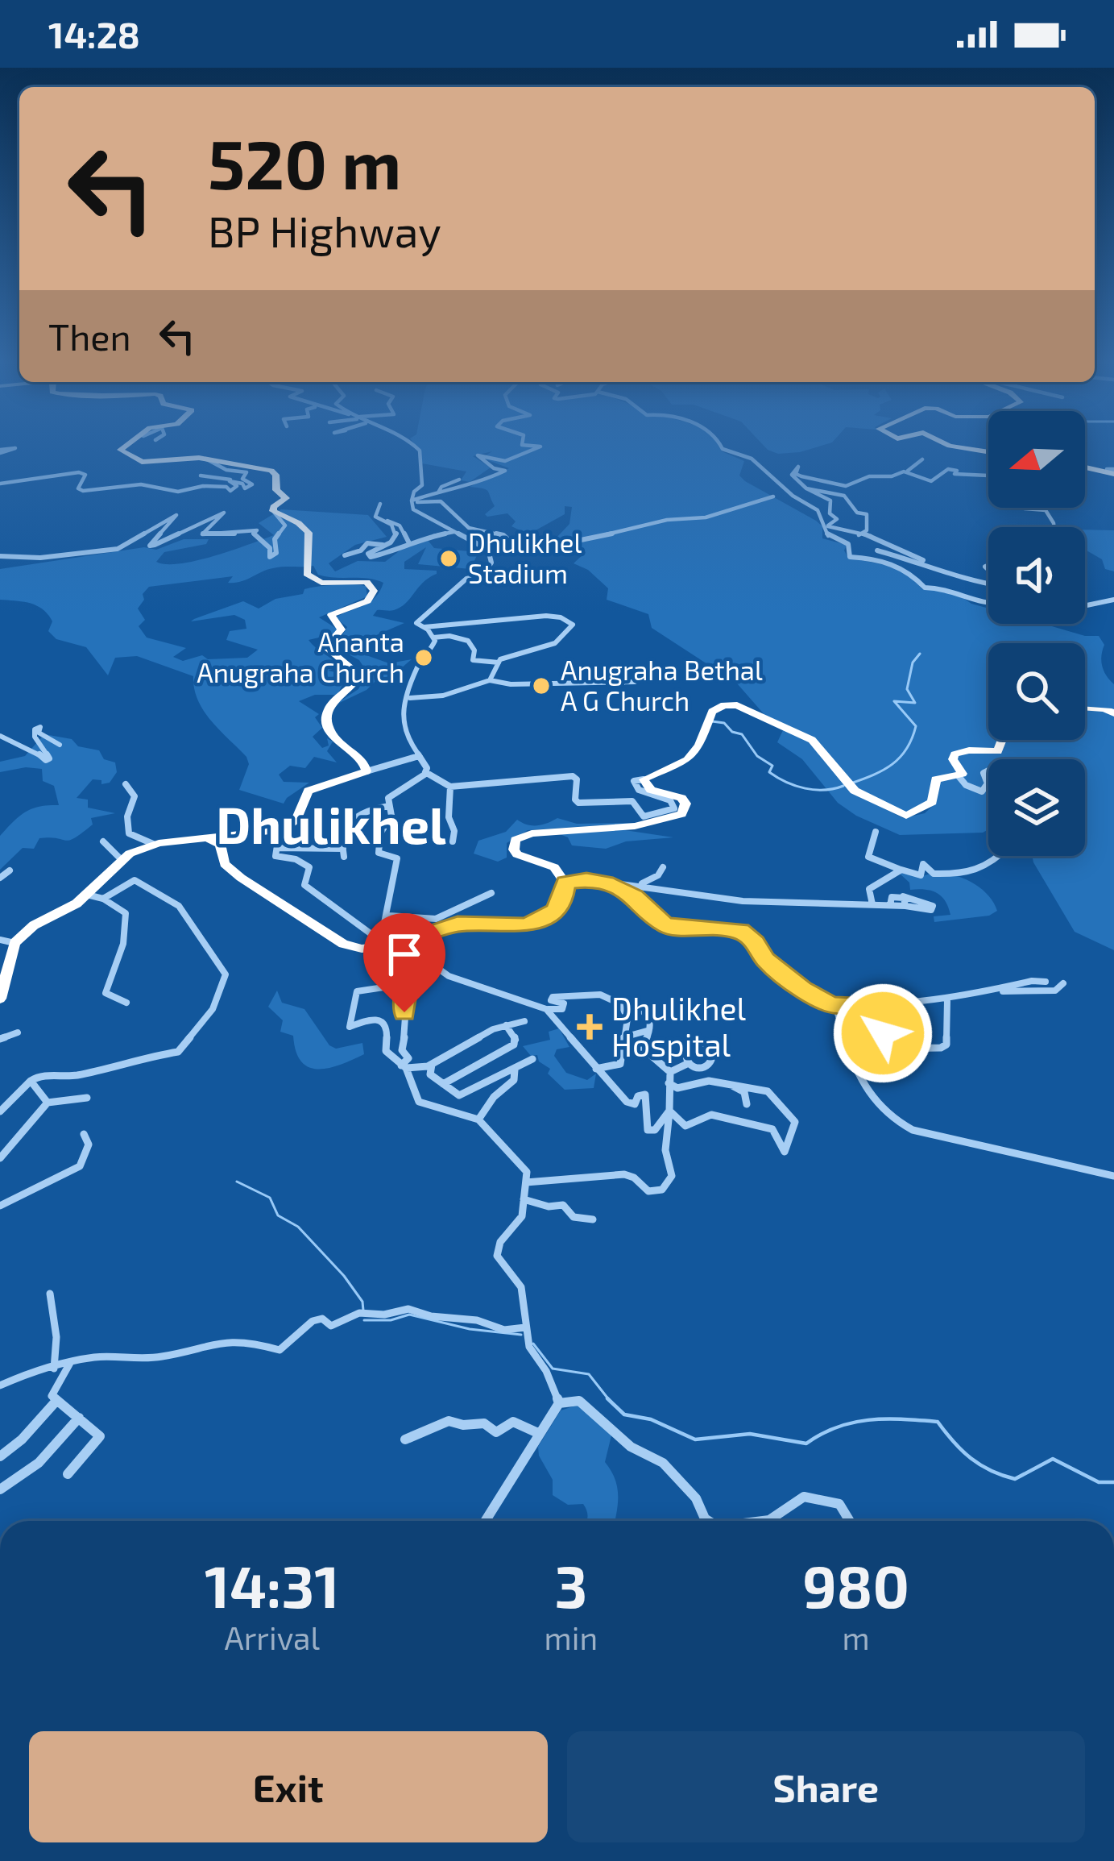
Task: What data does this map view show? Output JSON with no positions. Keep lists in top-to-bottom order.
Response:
{
  "districts": ["Dhulikhel"],
  "places": {
    "other": ["Dhulikhel Stadium", "Ananta Anugraha Church", "Anugraha Bethal A G Church"],
    "health": ["Dhulikhel Hospital"]
  },
  "north": "left",
  "page": {
    "status": "14:28",
    "turn": ["520 m", "BP Highway"],
    "then": "Then",
    "eta": [
      "14:31",
      "Arrival",
      "3",
      "min",
      "980",
      "m"
    ],
    "buttons": ["Exit", "Share"]
  }
}
